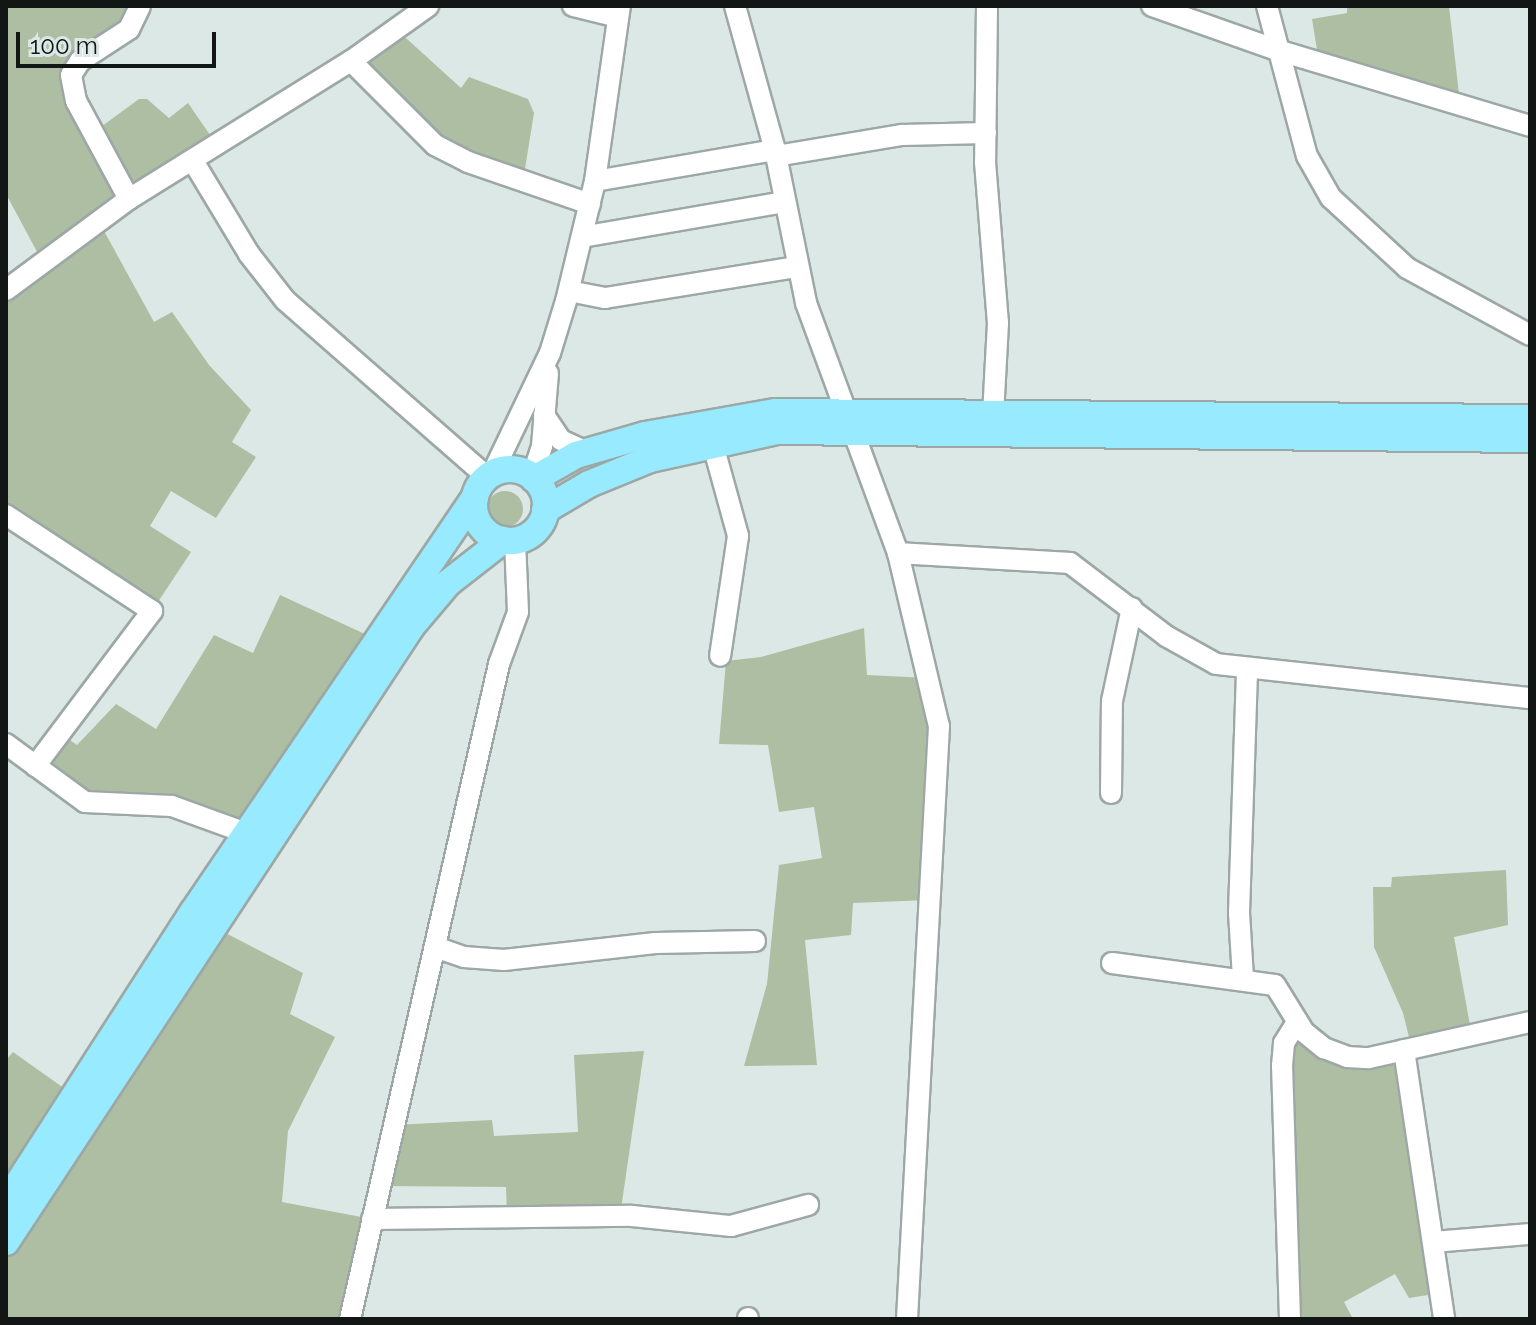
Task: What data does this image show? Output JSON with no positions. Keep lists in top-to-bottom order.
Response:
{
  "scale_bar": "100 m"
}
